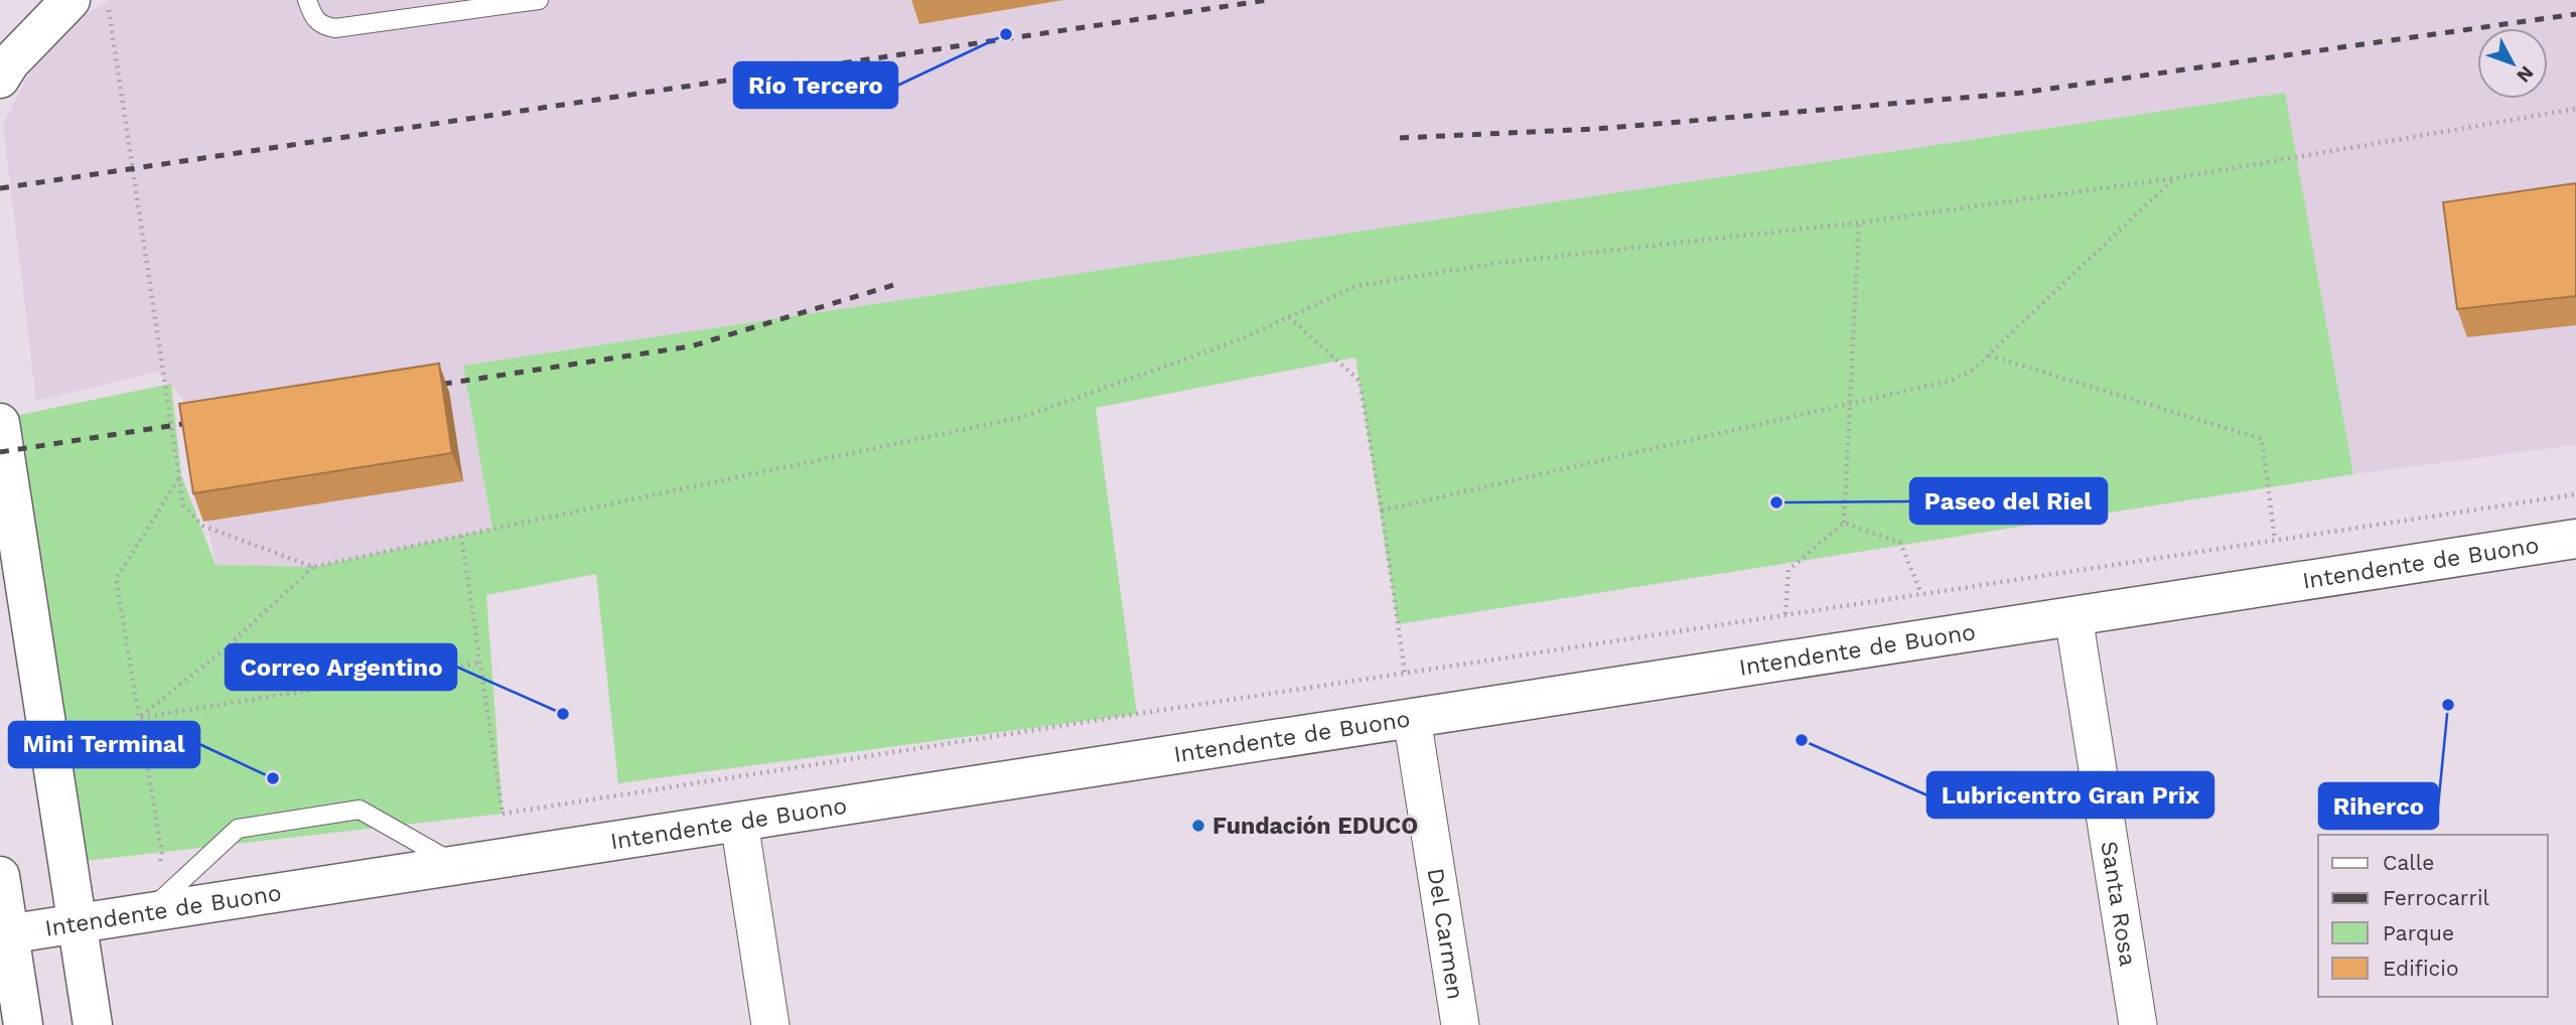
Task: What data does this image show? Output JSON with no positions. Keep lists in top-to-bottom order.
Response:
{
  "streets": {
    "main road": ["Intendente de Buono"],
    "street": ["Santa Rosa", "Del Carmen"]
  },
  "crossings": [
    ["Intendente de Buono", "Santa Rosa"],
    ["Intendente de Buono", "Del Carmen"]
  ],
  "places": [
    "Río Tercero",
    "Paseo del Riel",
    "Riherco",
    "Correo Argentino",
    "Lubricentro Gran Prix",
    "Mini Terminal",
    "Fundación EDUCO"
  ],
  "legend": [
    "Calle",
    "Ferrocarril",
    "Parque",
    "Edificio"
  ],
  "north": "bottom right"
}
